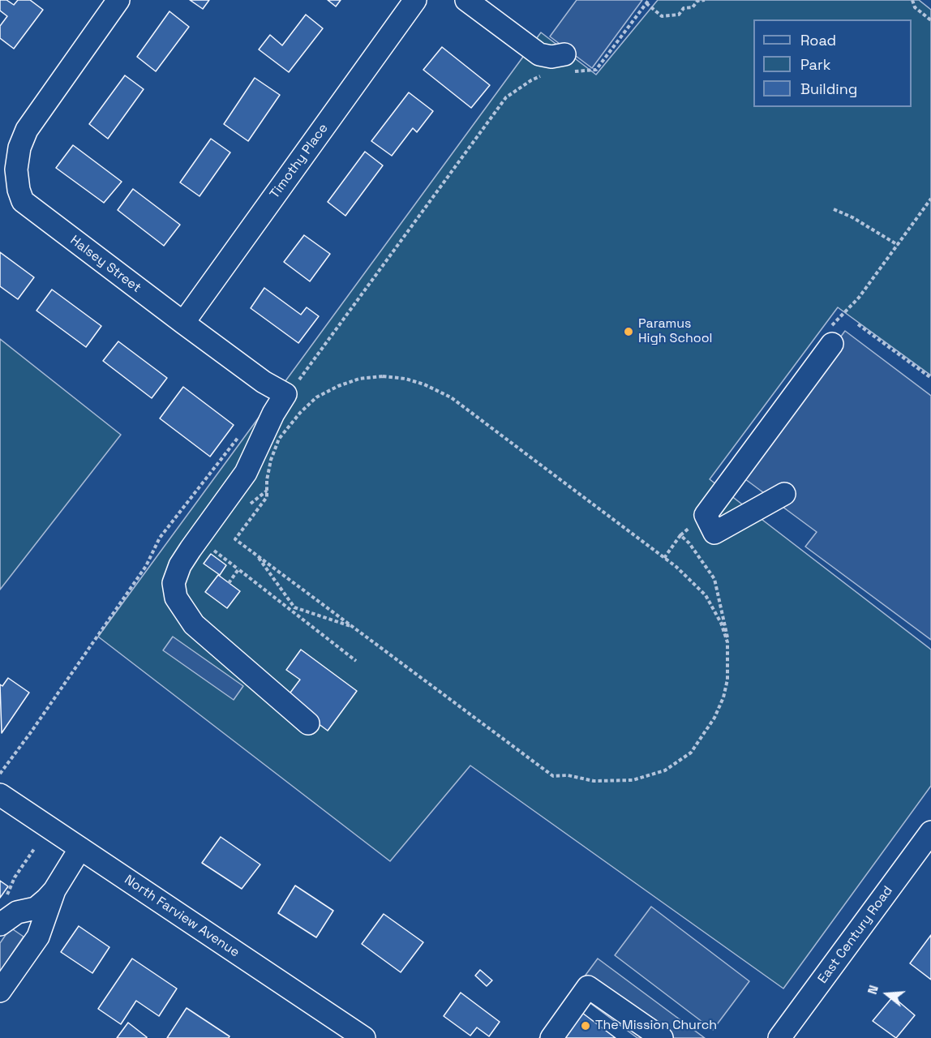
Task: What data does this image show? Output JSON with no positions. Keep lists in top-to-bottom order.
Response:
{
  "streets": {
    "street": [
      "Timothy Place",
      "Halsey Street",
      "North Farview Avenue",
      "East Century Road"
    ]
  },
  "crossings": [
    ["Timothy Place", "Halsey Street"]
  ],
  "places": ["Paramus High School", "The Mission Church"],
  "legend": ["Road", "Park", "Building"],
  "north": "left"
}
